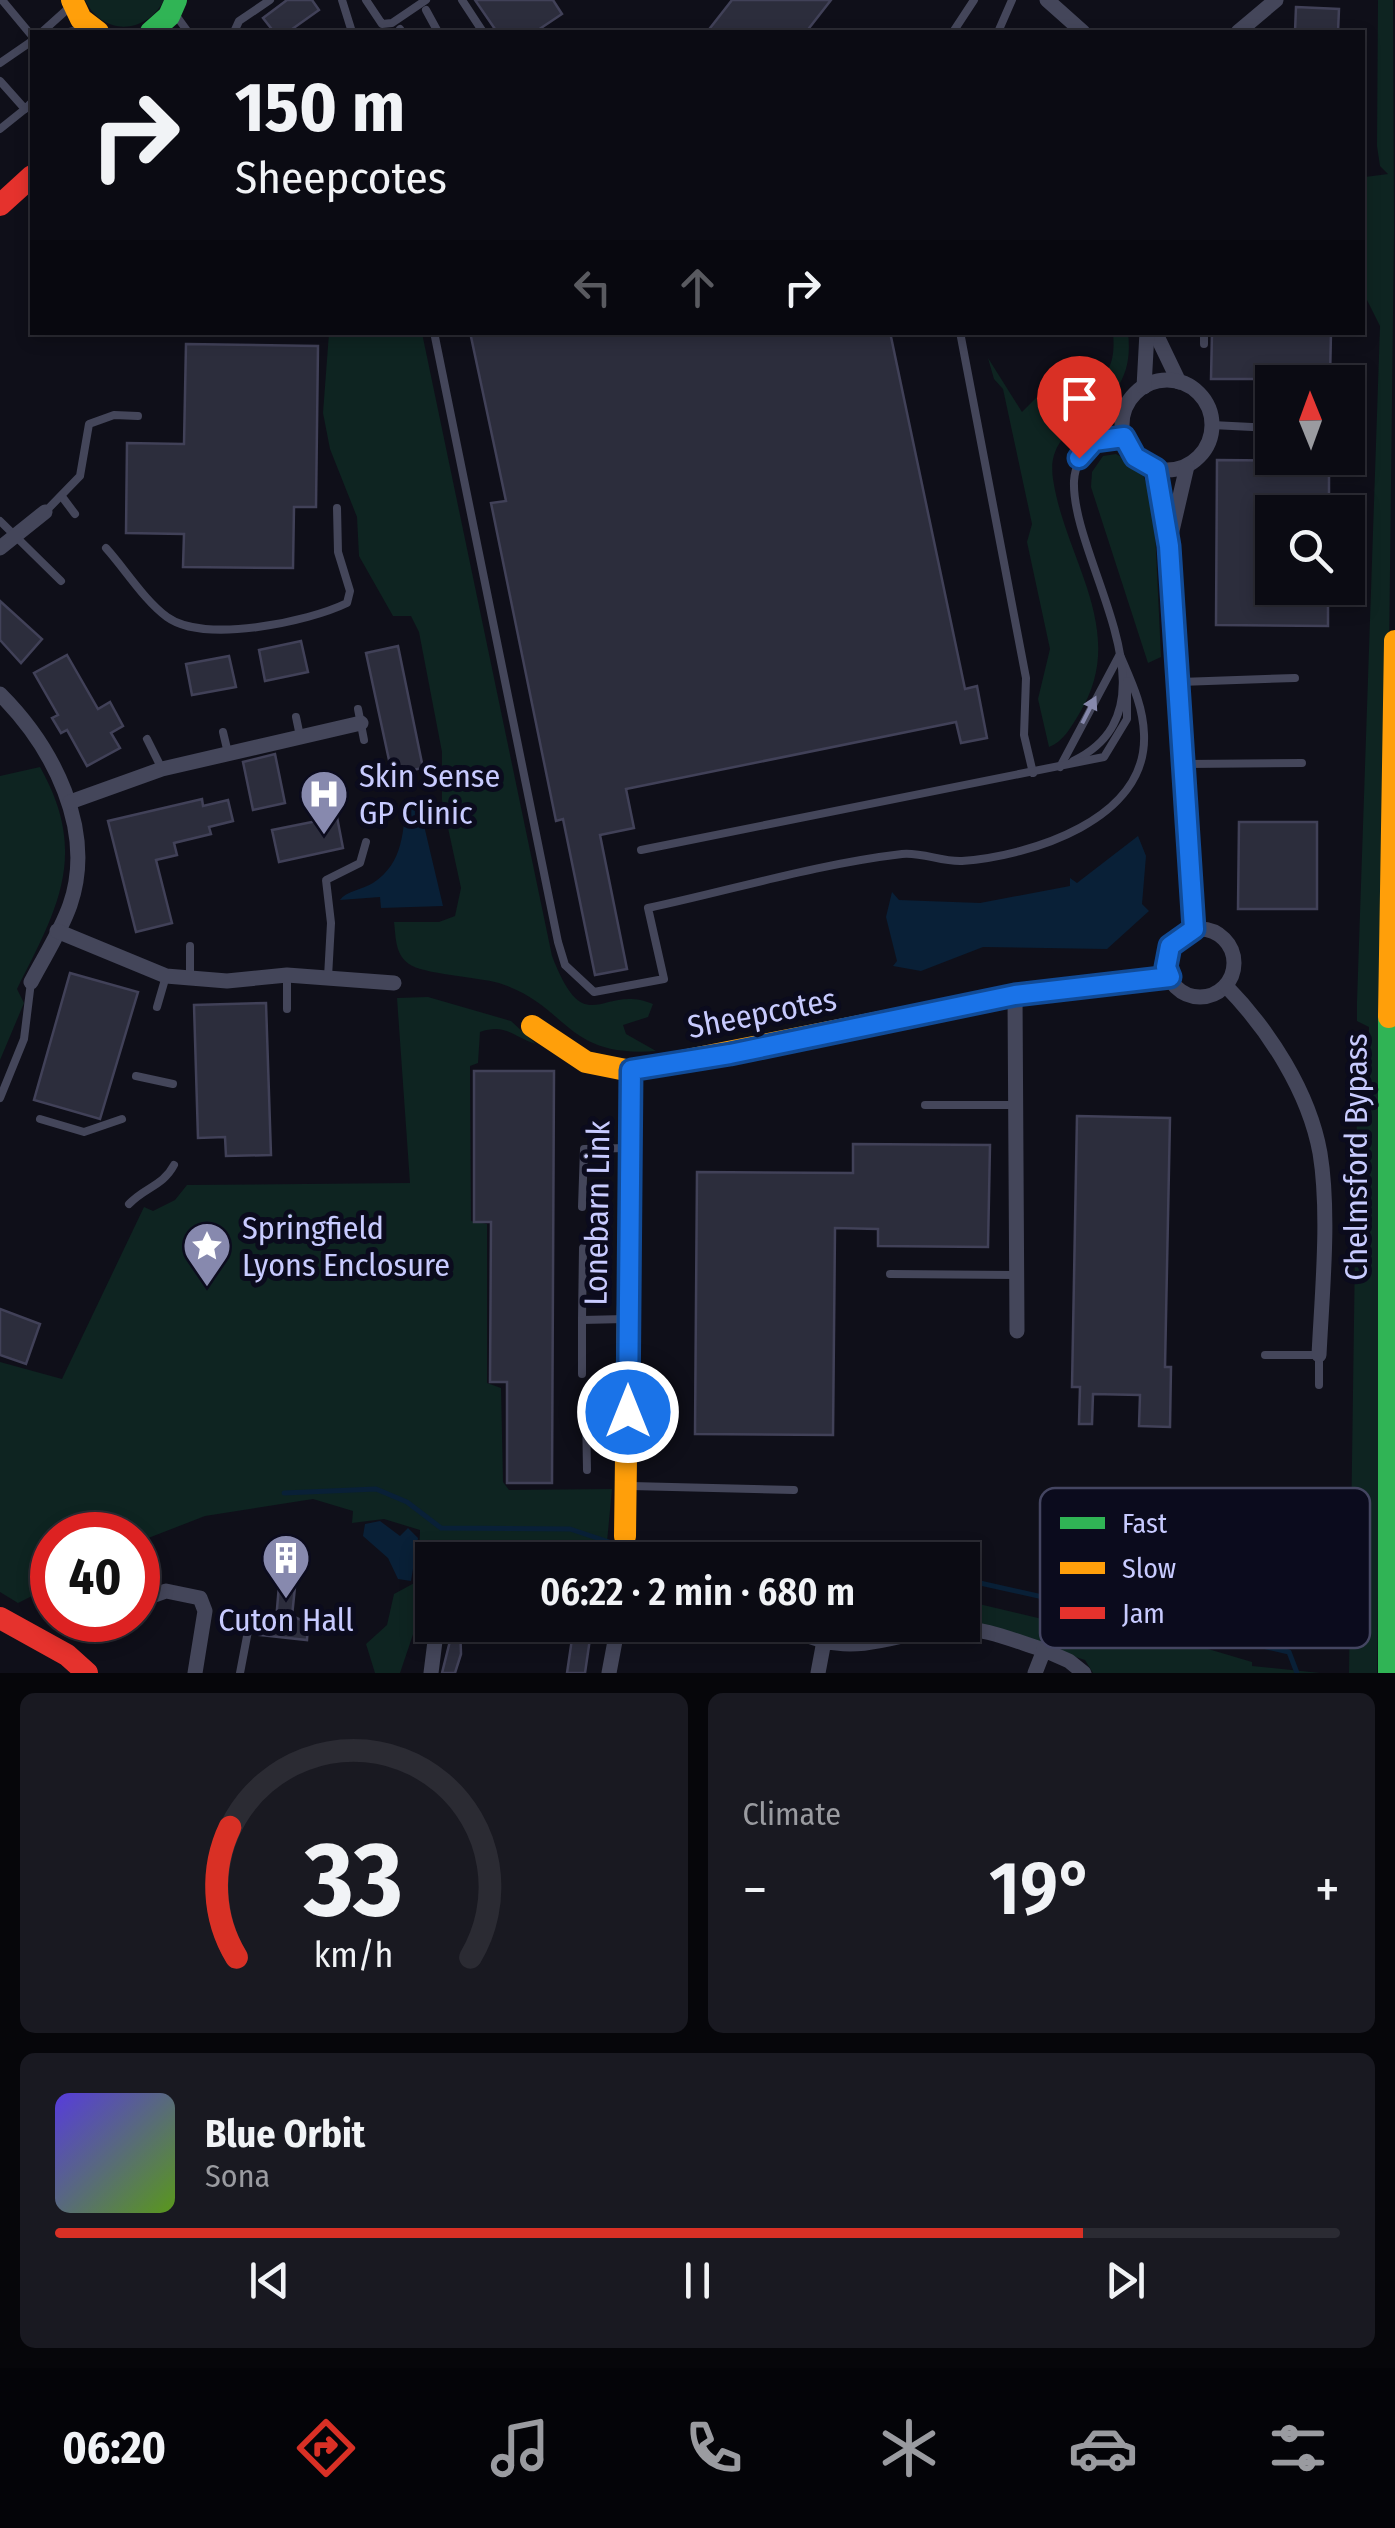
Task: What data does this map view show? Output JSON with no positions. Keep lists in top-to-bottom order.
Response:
{
  "streets": {
    "main road": ["Sheepcotes", "Chelmsford Bypass", "Lonebarn Link"]
  },
  "crossings": [
    ["Sheepcotes", "Lonebarn Link"]
  ],
  "places": {
    "hospital": ["Skin Sense GP Clinic"],
    "place": ["Springfield Lyons Enclosure"],
    "building": ["Cuton Hall"]
  },
  "legend": ["Fast", "Slow", "Jam"],
  "north": "top",
  "page": {
    "turn": ["150 m", "Sheepcotes"],
    "limit": "40",
    "trip": "06:22 · 2 min · 680 m",
    "tile": "Climate",
    "heat": ["−", "19°", "+"],
    "song": ["Blue Orbit", "Sona"],
    "tabs": "06:20",
    "gauge": ["33", "km/h"]
  }
}
